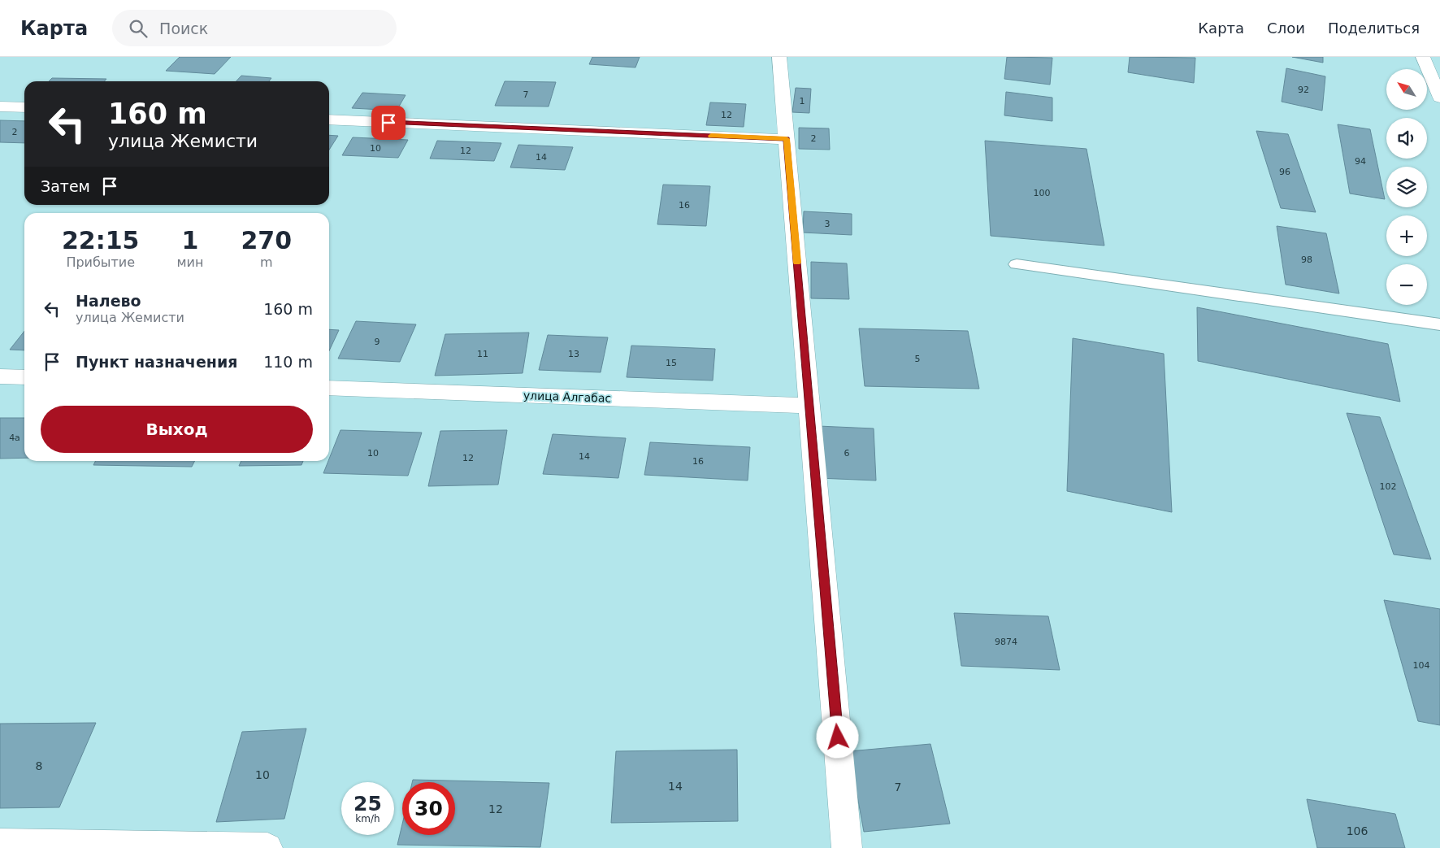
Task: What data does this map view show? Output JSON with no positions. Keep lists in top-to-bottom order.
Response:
{
  "streets": {
    "street": ["улица Алгабас"]
  },
  "house_numbers": [
    "92",
    "7",
    "1",
    "12",
    "2",
    "2",
    "10",
    "12",
    "14",
    "94",
    "96",
    "100",
    "16",
    "3",
    "98",
    "9",
    "11",
    "13",
    "5",
    "15",
    "4а",
    "10",
    "6",
    "14",
    "12",
    "16",
    "102",
    "9874",
    "104",
    "8",
    "10",
    "14",
    "7",
    "12",
    "106"
  ],
  "north": "top left",
  "page": {
    "header": "Карта",
    "search": "Поиск",
    "nav": ["Карта", "Слои", "Поделиться"],
    "map_buttons": ["+", "−"],
    "turn": ["160 m", "улица Жемисти"],
    "then": "Затем",
    "eta": [
      "22:15",
      "Прибытие",
      "1",
      "мин",
      "270",
      "m"
    ],
    "list": [
      {
        "name": "Налево",
        "note": "улица Жемисти",
        "value": "160 m"
      },
      {
        "name": "Пункт назначения",
        "value": "110 m"
      }
    ],
    "buttons": "Выход",
    "speed": "25 km/h",
    "limit": "30"
  }
}
